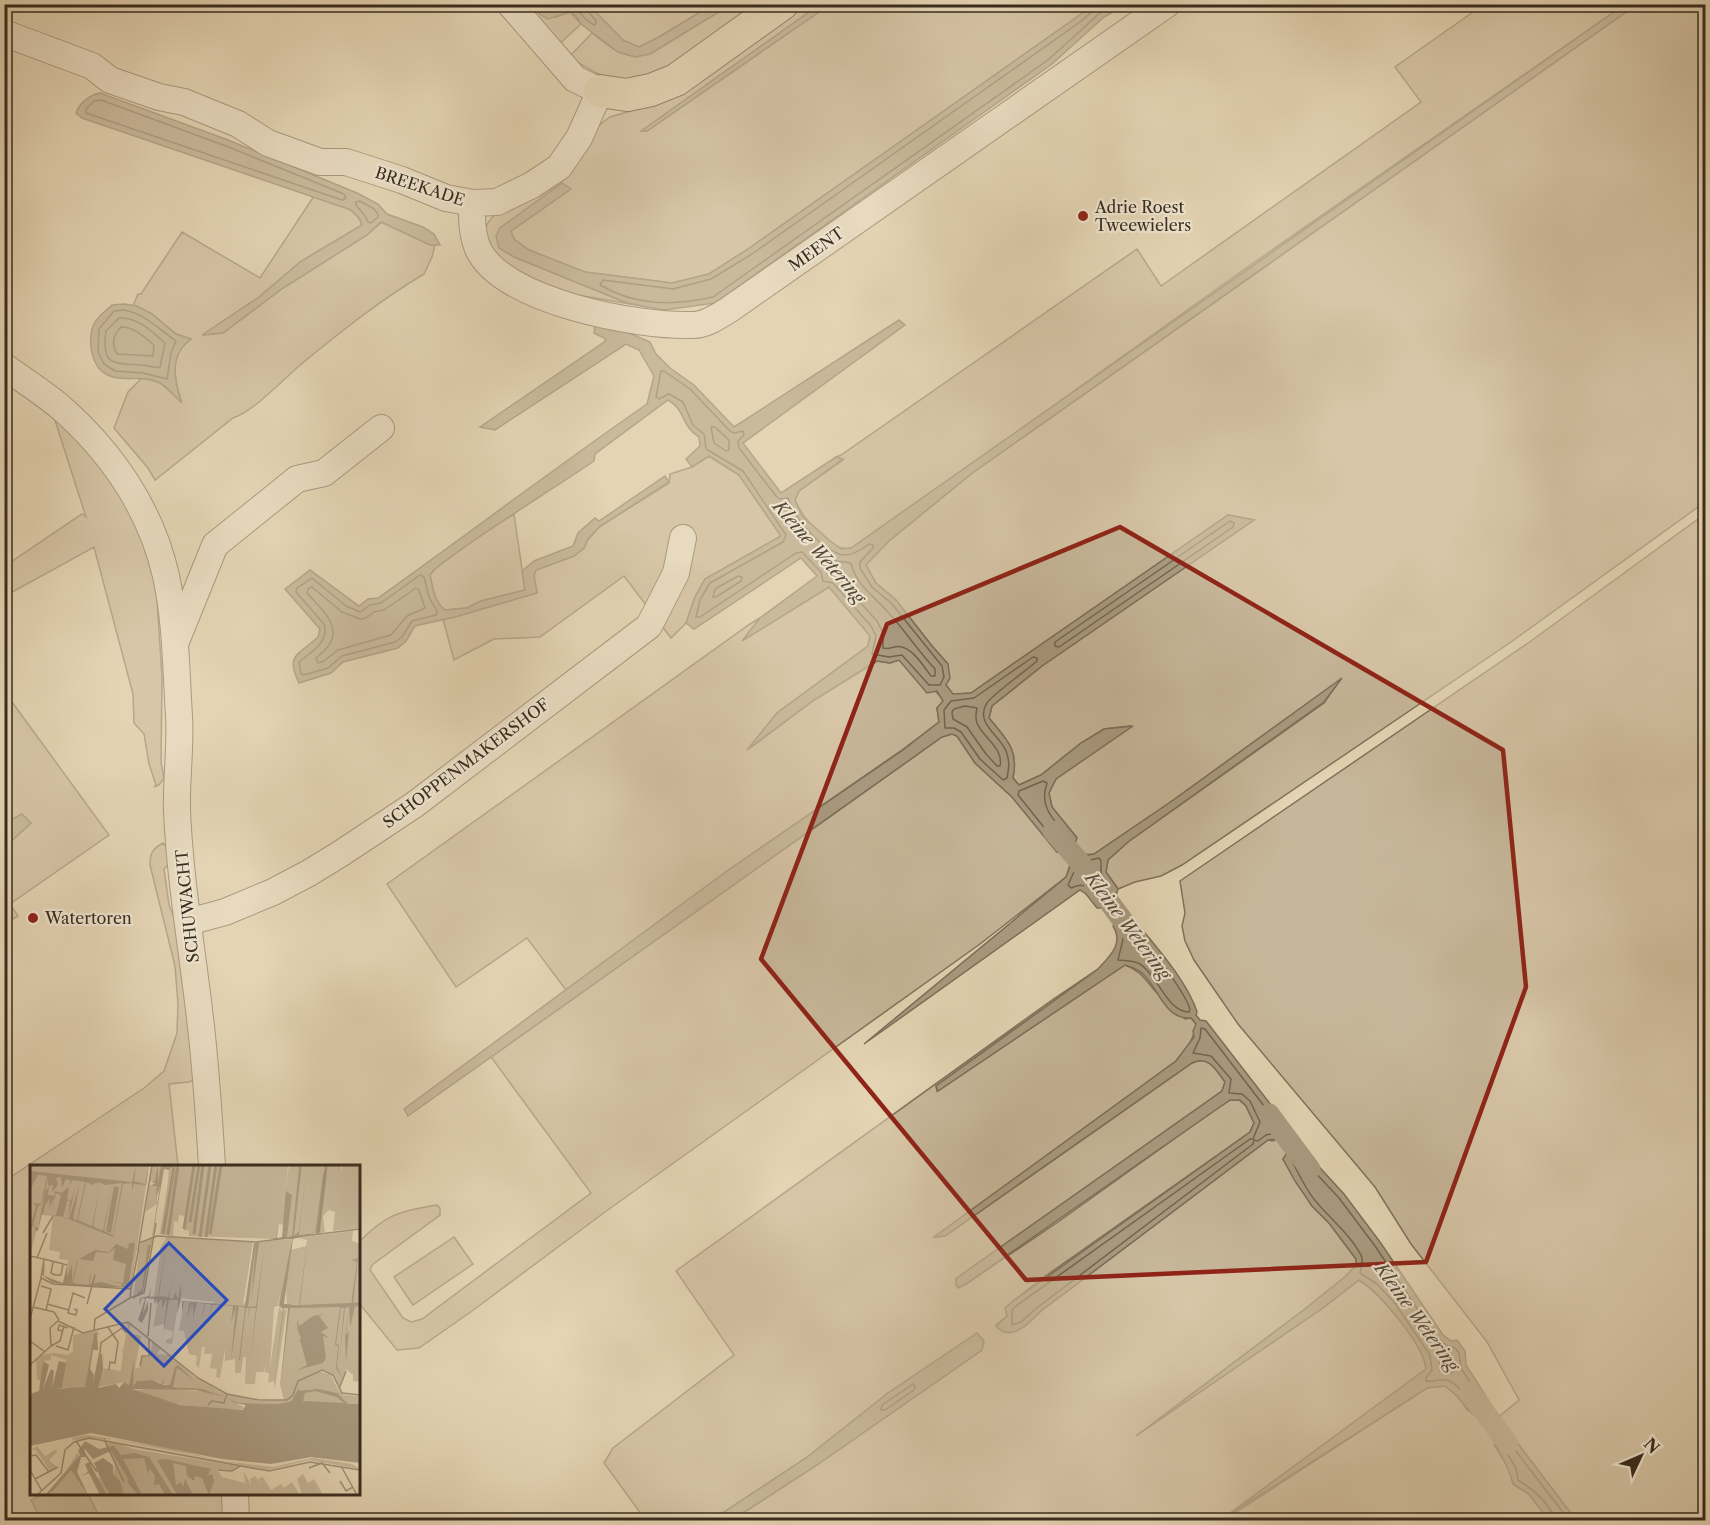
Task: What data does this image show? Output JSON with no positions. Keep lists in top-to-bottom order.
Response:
{
  "streets": {
    "street": [
      "BREEKADE",
      "MEENT",
      "SCHOPPENMAKERSHOF",
      "SCHUWACHT"
    ]
  },
  "crossings": [
    ["BREEKADE", "MEENT"],
    ["SCHOPPENMAKERSHOF", "SCHUWACHT"]
  ],
  "water": ["Kleine Wetering"],
  "places": ["Adrie Roest Tweewielers", "Watertoren"],
  "north": "top right"
}
